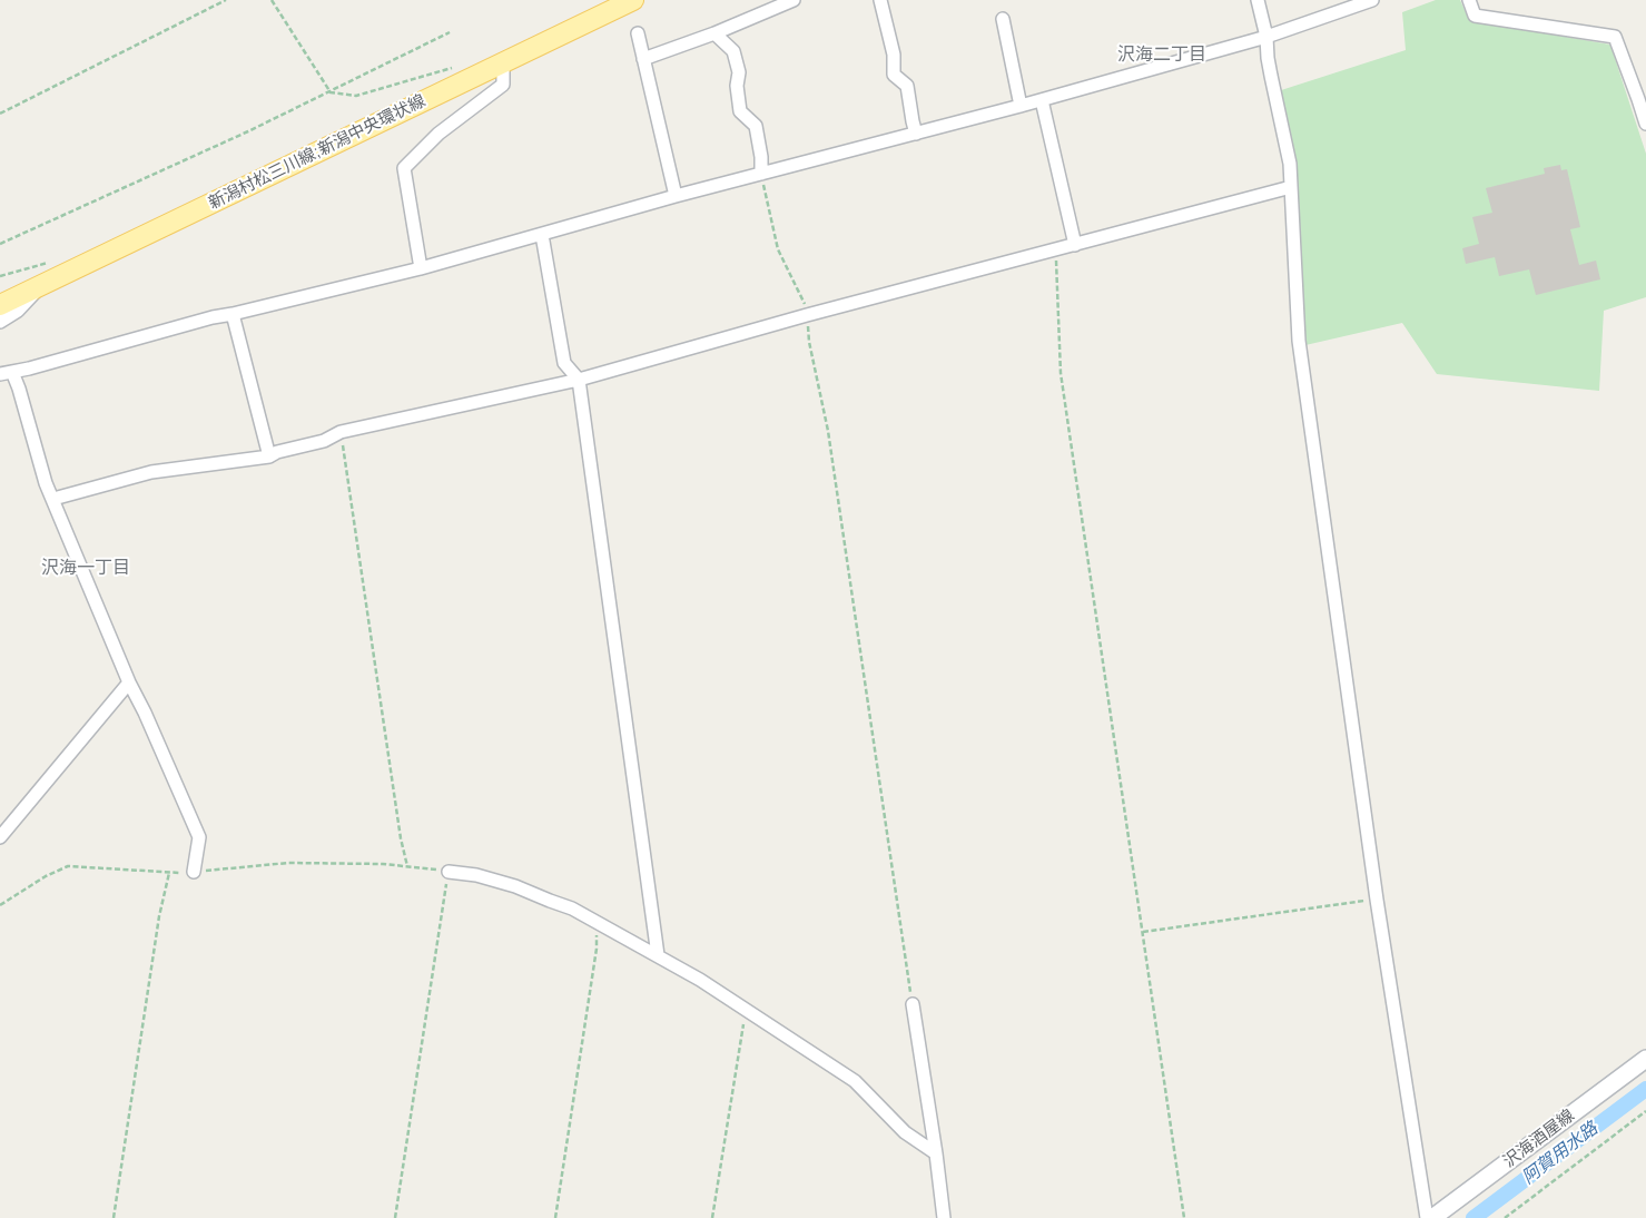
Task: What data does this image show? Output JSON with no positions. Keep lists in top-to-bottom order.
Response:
{
  "streets": {
    "main road": ["新潟村松三川線;新潟中央環状線", "沢海酒屋線"]
  },
  "districts": ["沢海二丁目", "沢海一丁目"],
  "water": ["阿賀用水路"]
}
